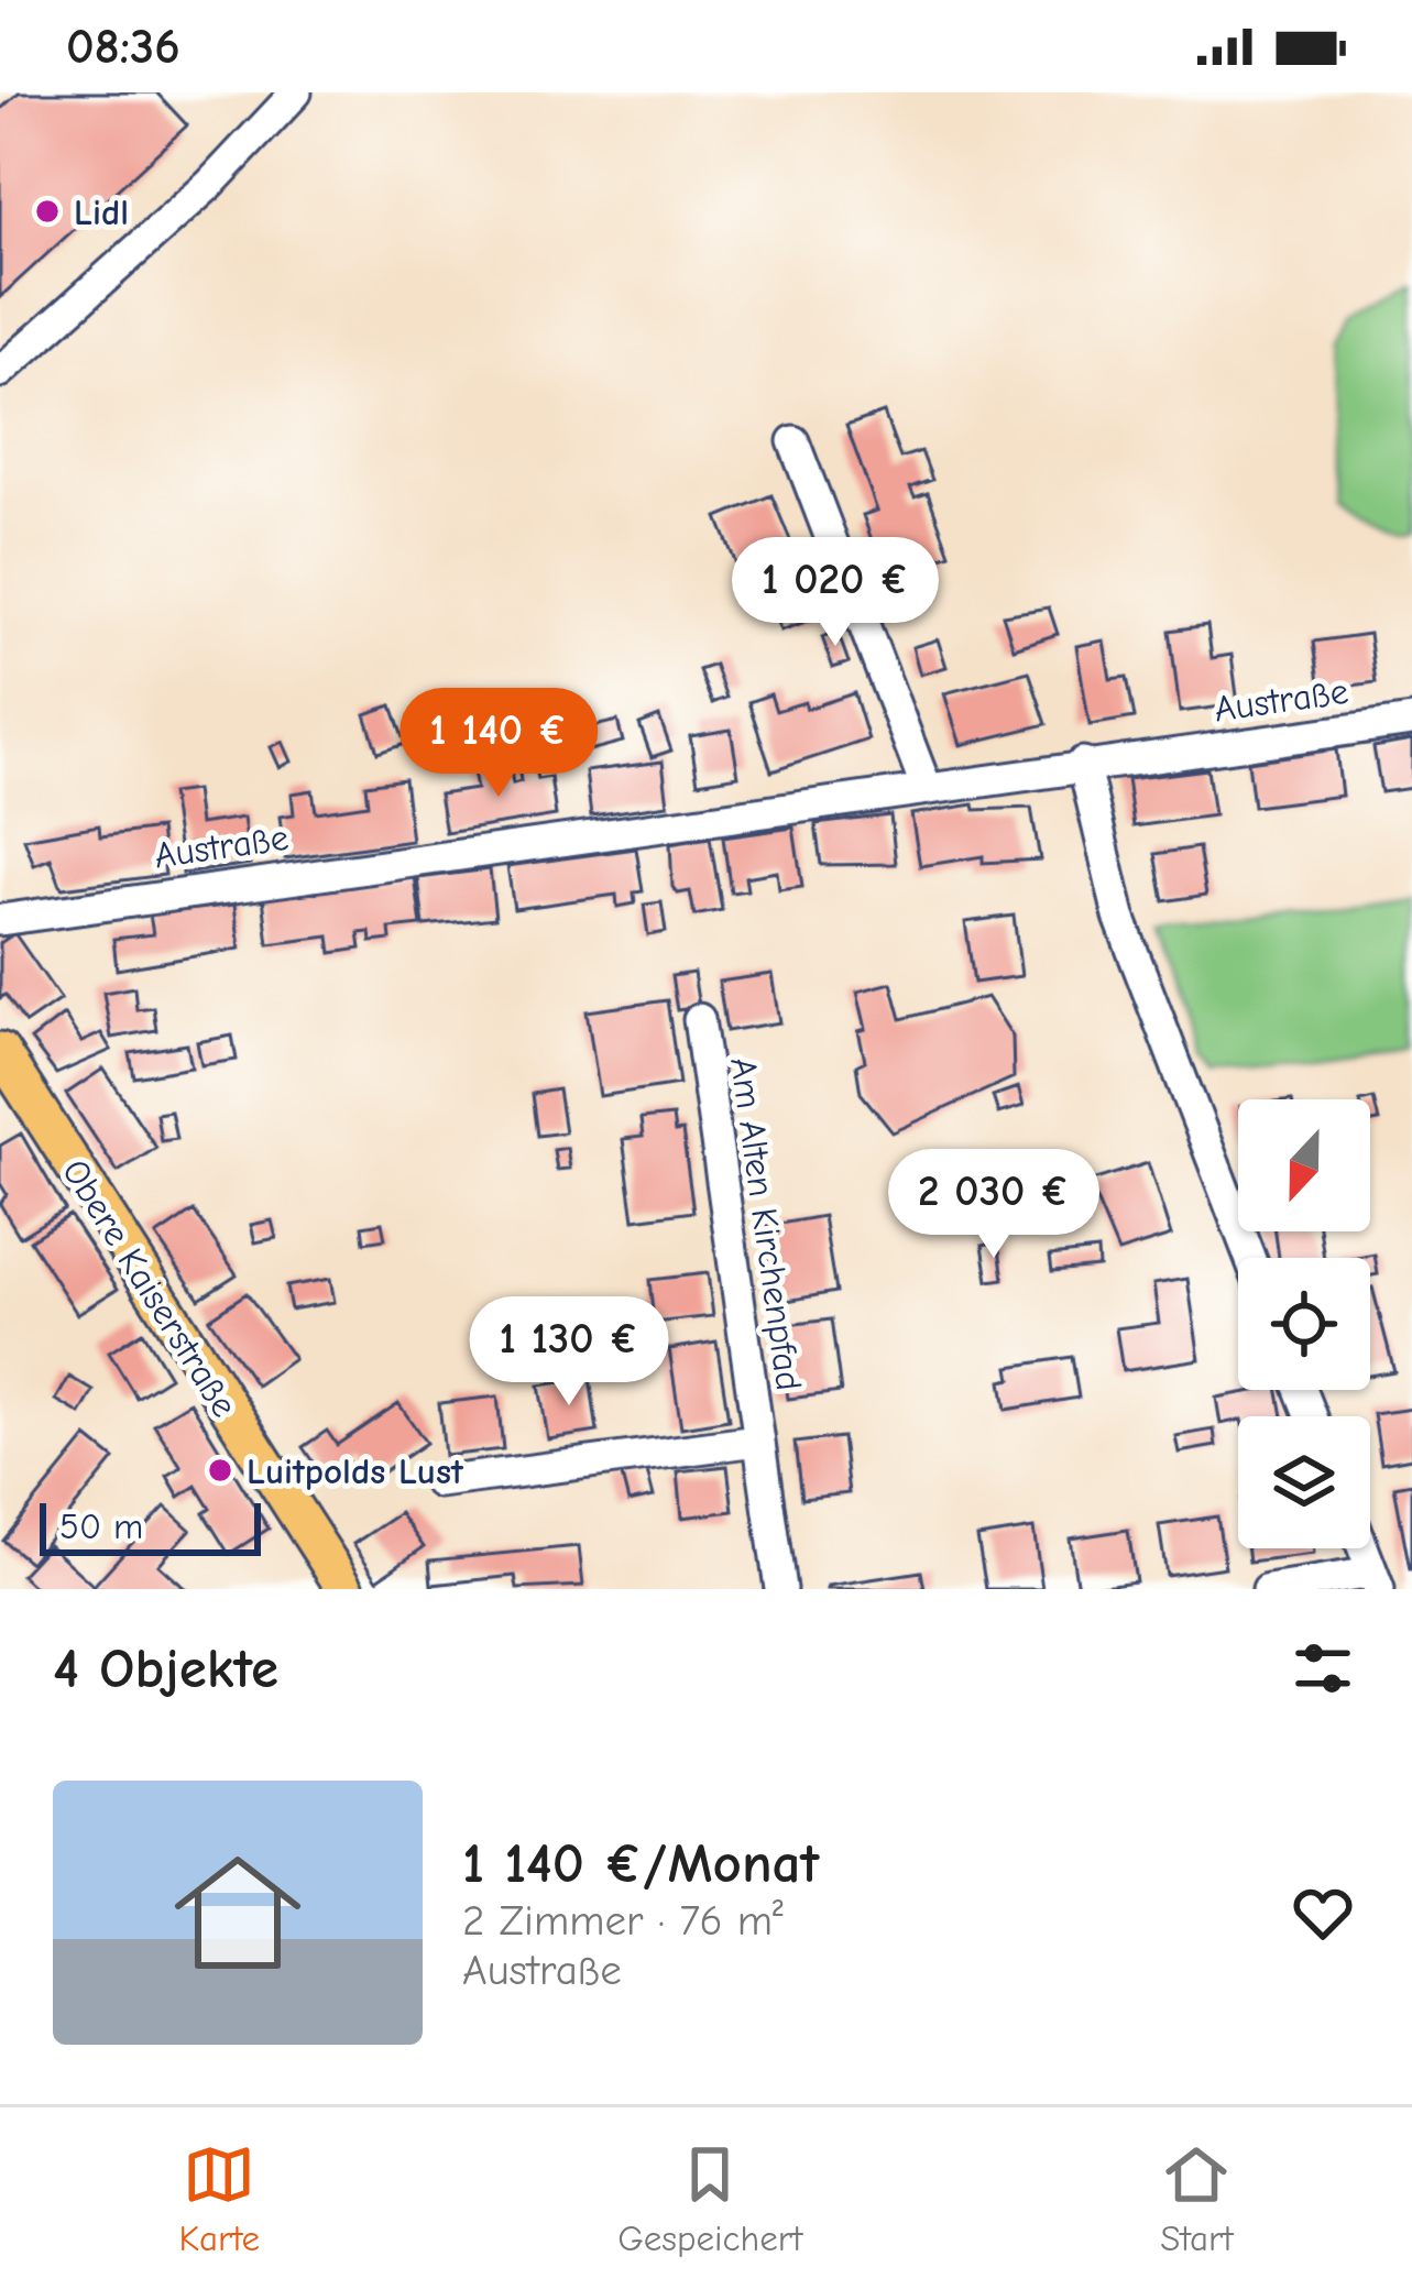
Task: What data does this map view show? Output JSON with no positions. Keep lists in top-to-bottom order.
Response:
{
  "streets": {
    "main road": ["Obere Kaiserstraße"],
    "street": ["Austraße", "Am Alten Kirchenpfad"]
  },
  "places": ["Lidl", "Luitpolds Lust"],
  "scale_bar": "50 m",
  "north": "bottom",
  "page": {
    "status": "08:36",
    "price": [
      "1 020 €",
      "1 140 €",
      "2 030 €",
      "1 130 €"
    ],
    "scale": "50 m",
    "heading": "4 Objekte",
    "list": [
      {
        "name": "1 140 €/Monat",
        "note": "2 Zimmer · 76 m² · Austraße"
      }
    ],
    "tabs": ["Karte", "Gespeichert", "Start"]
  }
}
